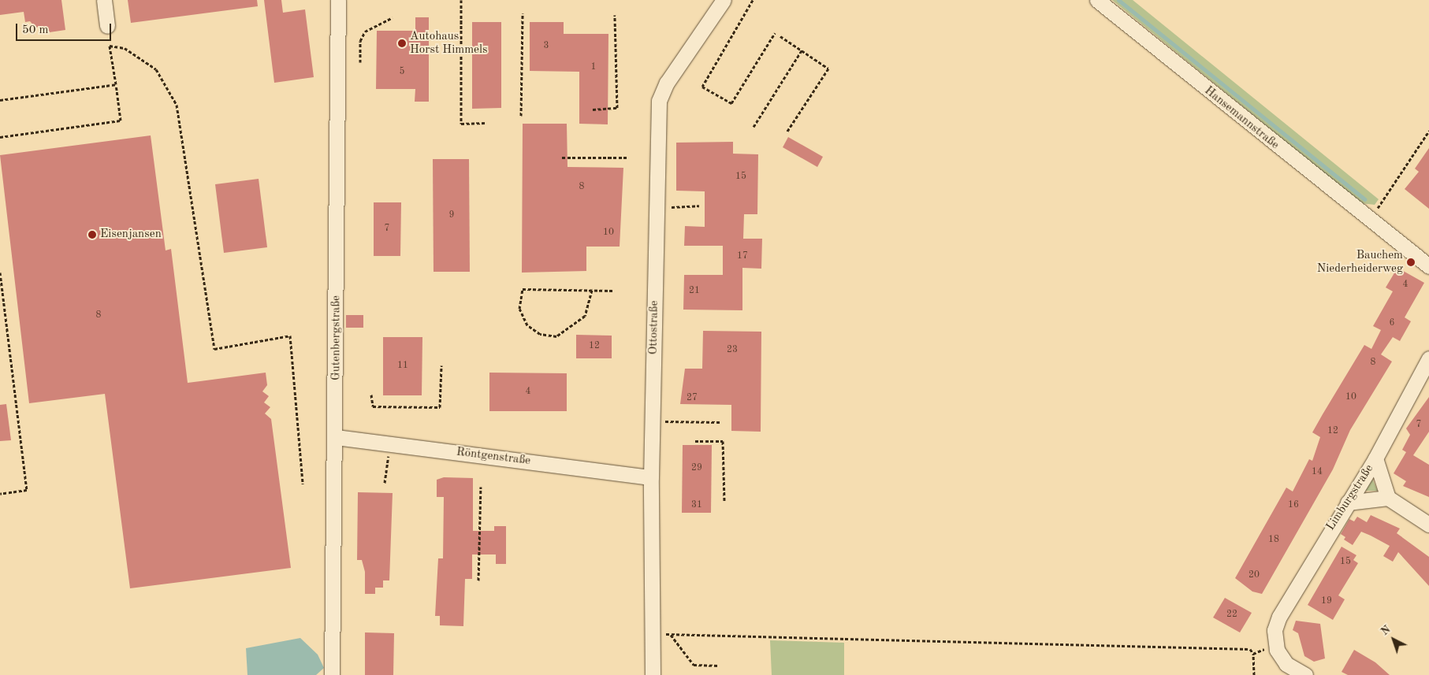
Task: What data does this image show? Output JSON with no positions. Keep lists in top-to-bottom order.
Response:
{
  "streets": {
    "street": [
      "Hansemannstraße",
      "Ottostraße",
      "Gutenbergstraße",
      "Röntgenstraße",
      "Limburgstraße"
    ]
  },
  "crossings": [
    ["Ottostraße", "Röntgenstraße"],
    ["Gutenbergstraße", "Röntgenstraße"]
  ],
  "places": ["Autohaus Horst Himmels", "Eisenjansen", "Bauchem Niederheiderweg"],
  "house_numbers": [
    "3",
    "1",
    "5",
    "15",
    "8",
    "9",
    "7",
    "10",
    "17",
    "4",
    "21",
    "8",
    "6",
    "12",
    "23",
    "8",
    "11",
    "4",
    "10",
    "27",
    "7",
    "12",
    "29",
    "14",
    "31",
    "16",
    "18",
    "15",
    "20",
    "19",
    "22"
  ],
  "scale_bar": "50 m",
  "north": "top left"
}
